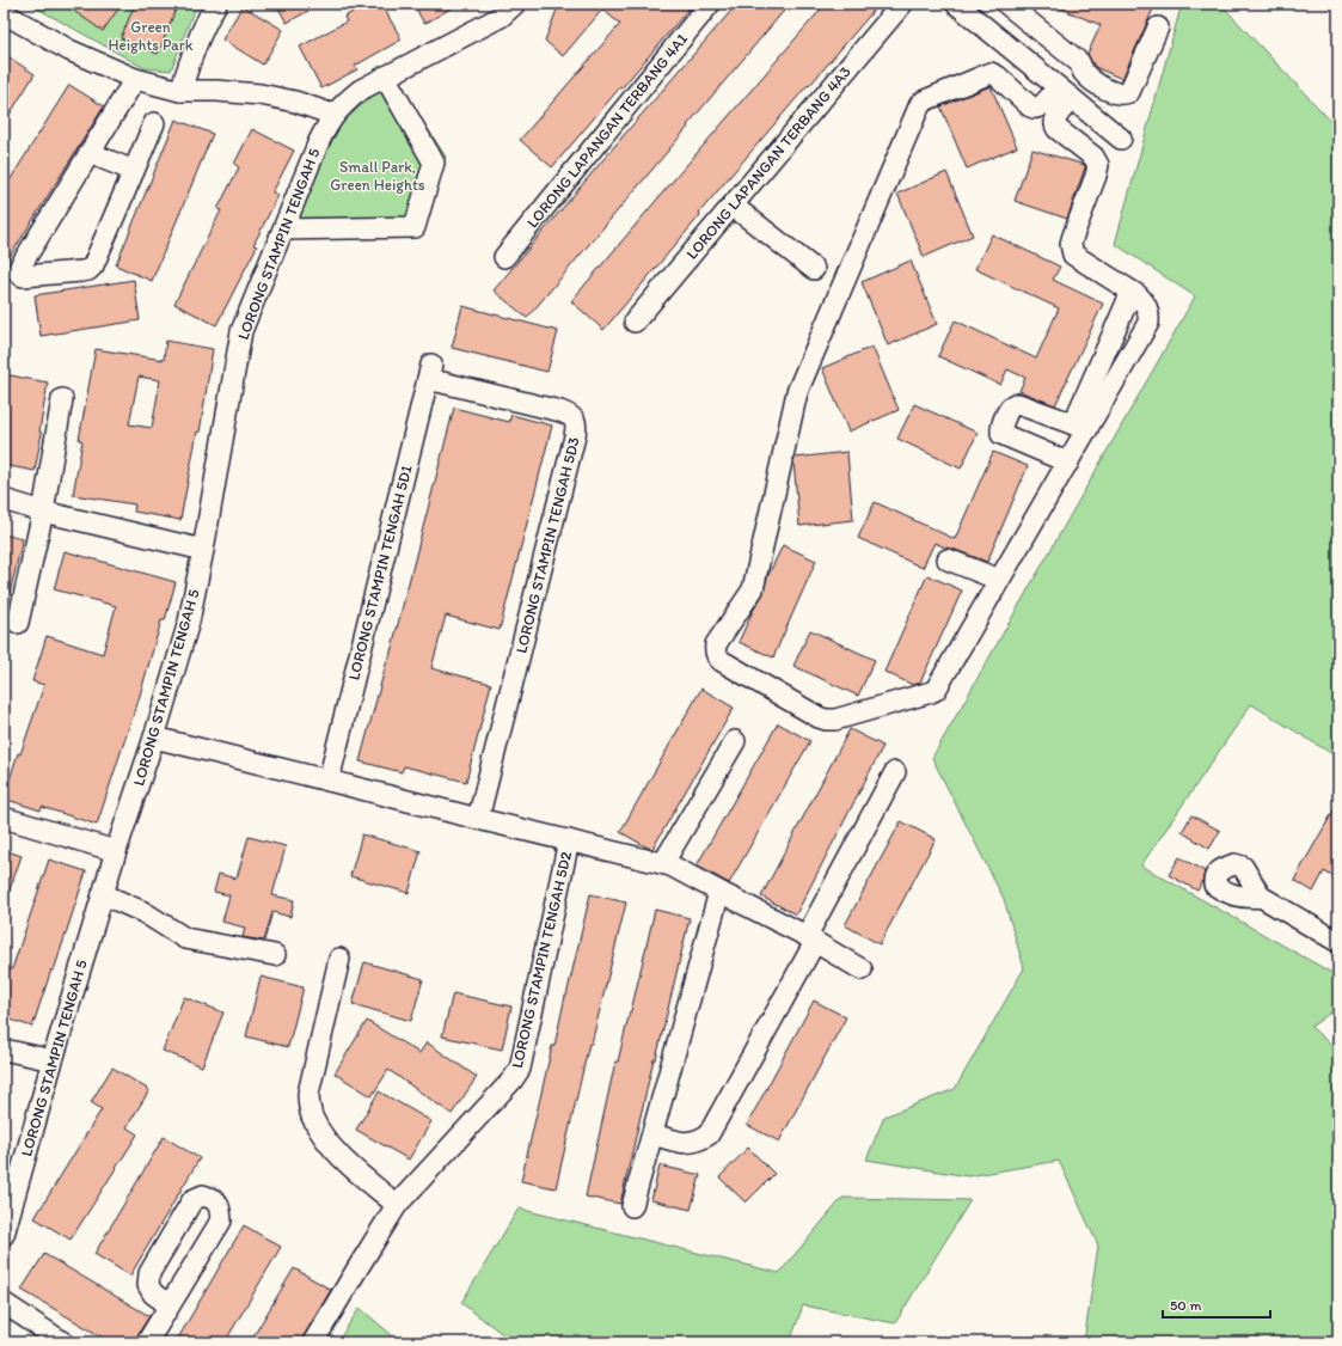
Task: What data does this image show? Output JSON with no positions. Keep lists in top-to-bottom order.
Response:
{
  "streets": {
    "street": [
      "LORONG LAPANGAN TERBANG 4A1",
      "LORONG LAPANGAN TERBANG 4A3",
      "LORONG STAMPIN TENGAH 5",
      "LORONG STAMPIN TENGAH 5D3",
      "LORONG STAMPIN TENGAH 5D1",
      "LORONG STAMPIN TENGAH 5D2"
    ]
  },
  "crossings": [
    ["LORONG STAMPIN TENGAH 5D3", "LORONG STAMPIN TENGAH 5D1"]
  ],
  "parks": ["Green Heights Park", "Small Park, Green Heights"],
  "scale_bar": "50 m"
}
